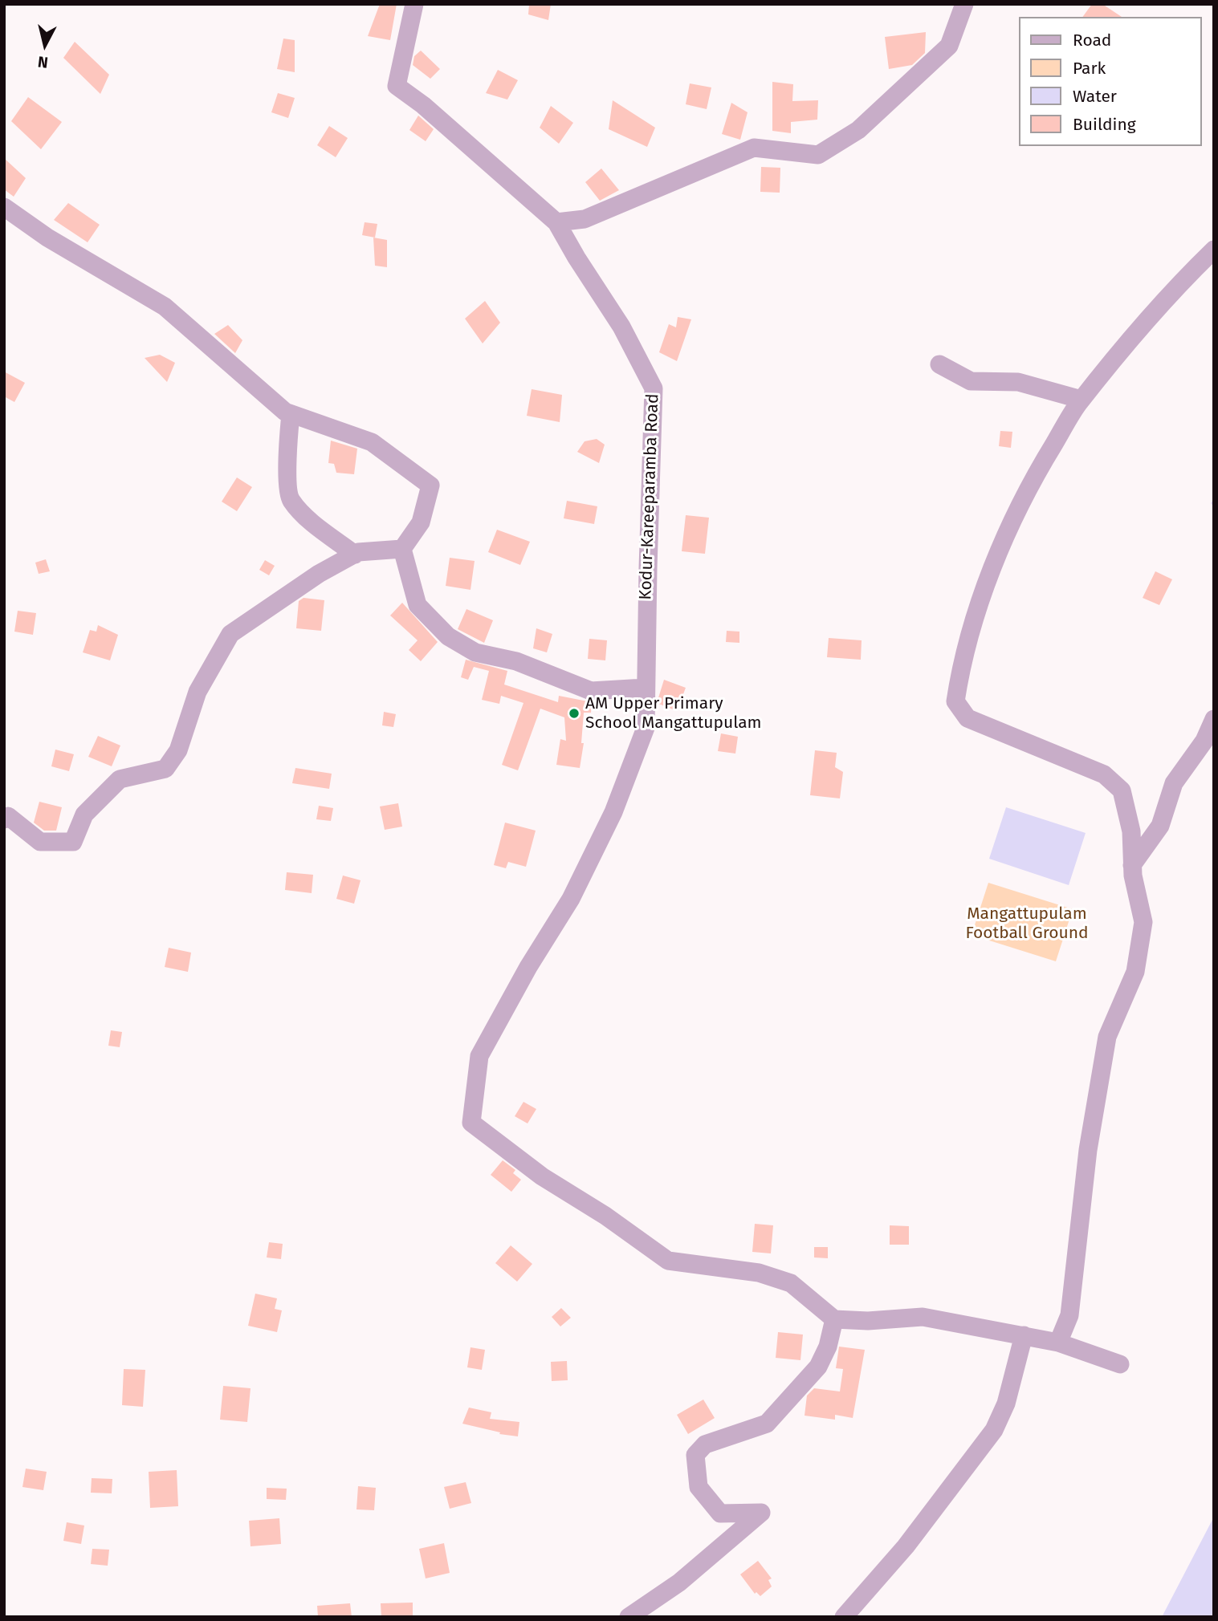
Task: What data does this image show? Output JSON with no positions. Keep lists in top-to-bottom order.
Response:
{
  "streets": {
    "street": ["Kodur-Kareeparamba Road"]
  },
  "parks": ["Mangattupulam Football Ground"],
  "places": ["AM Upper Primary School Mangattupulam"],
  "legend": [
    "Road",
    "Park",
    "Water",
    "Building"
  ],
  "north": "bottom"
}
